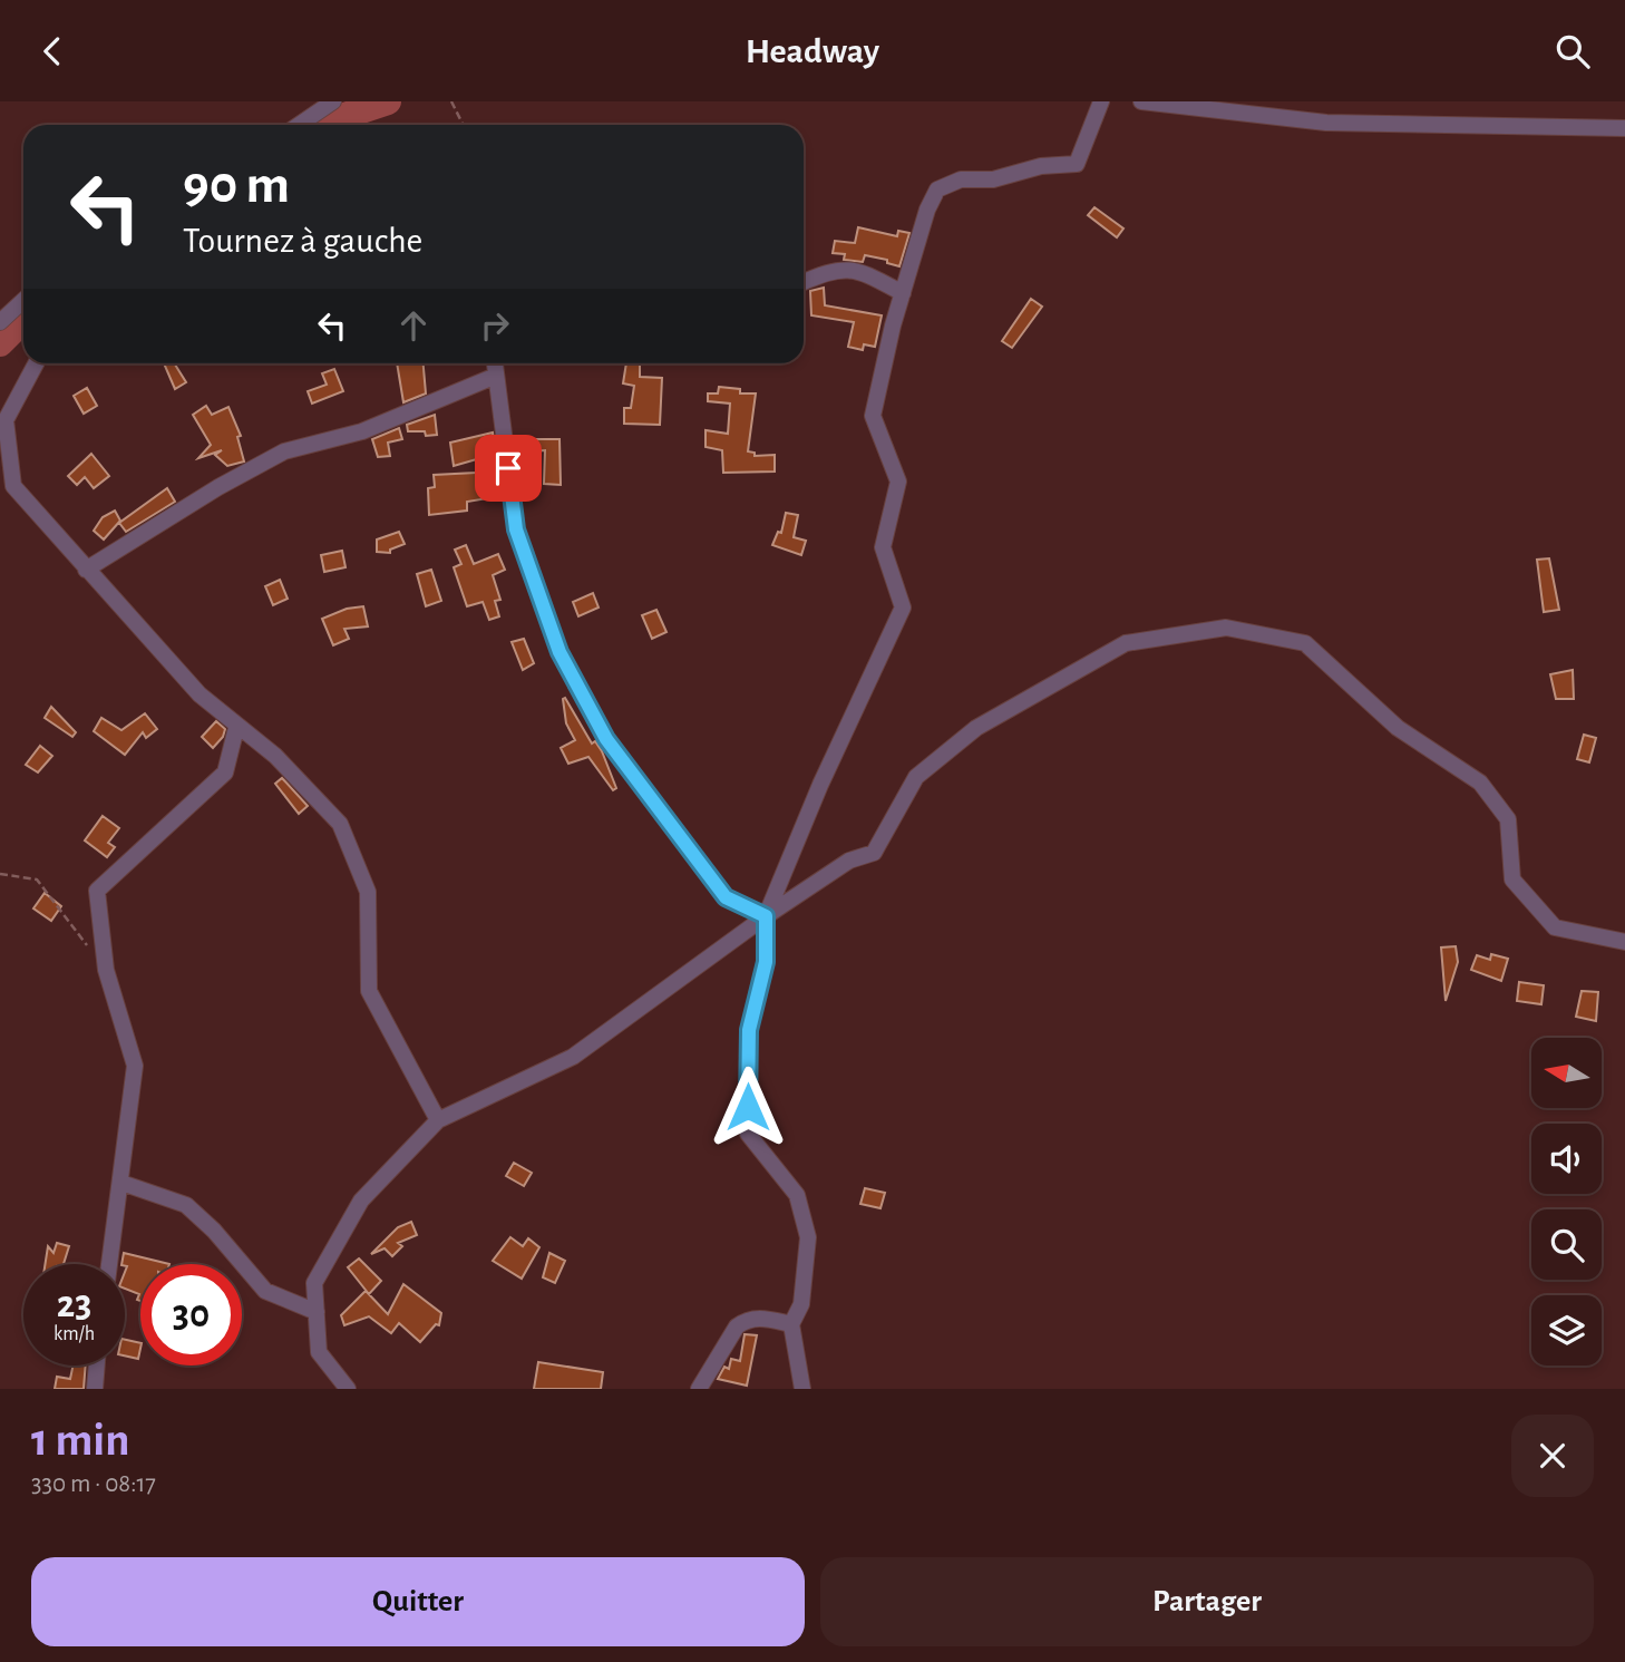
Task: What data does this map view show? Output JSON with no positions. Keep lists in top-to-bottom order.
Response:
{
  "north": "left",
  "page": {
    "header": "Headway",
    "turn": ["90 m", "Tournez à gauche"],
    "speed": "23 km/h",
    "limit": "30",
    "heading": ["1 min", "330 m · 08:17"],
    "buttons": ["Quitter", "Partager"]
  }
}
